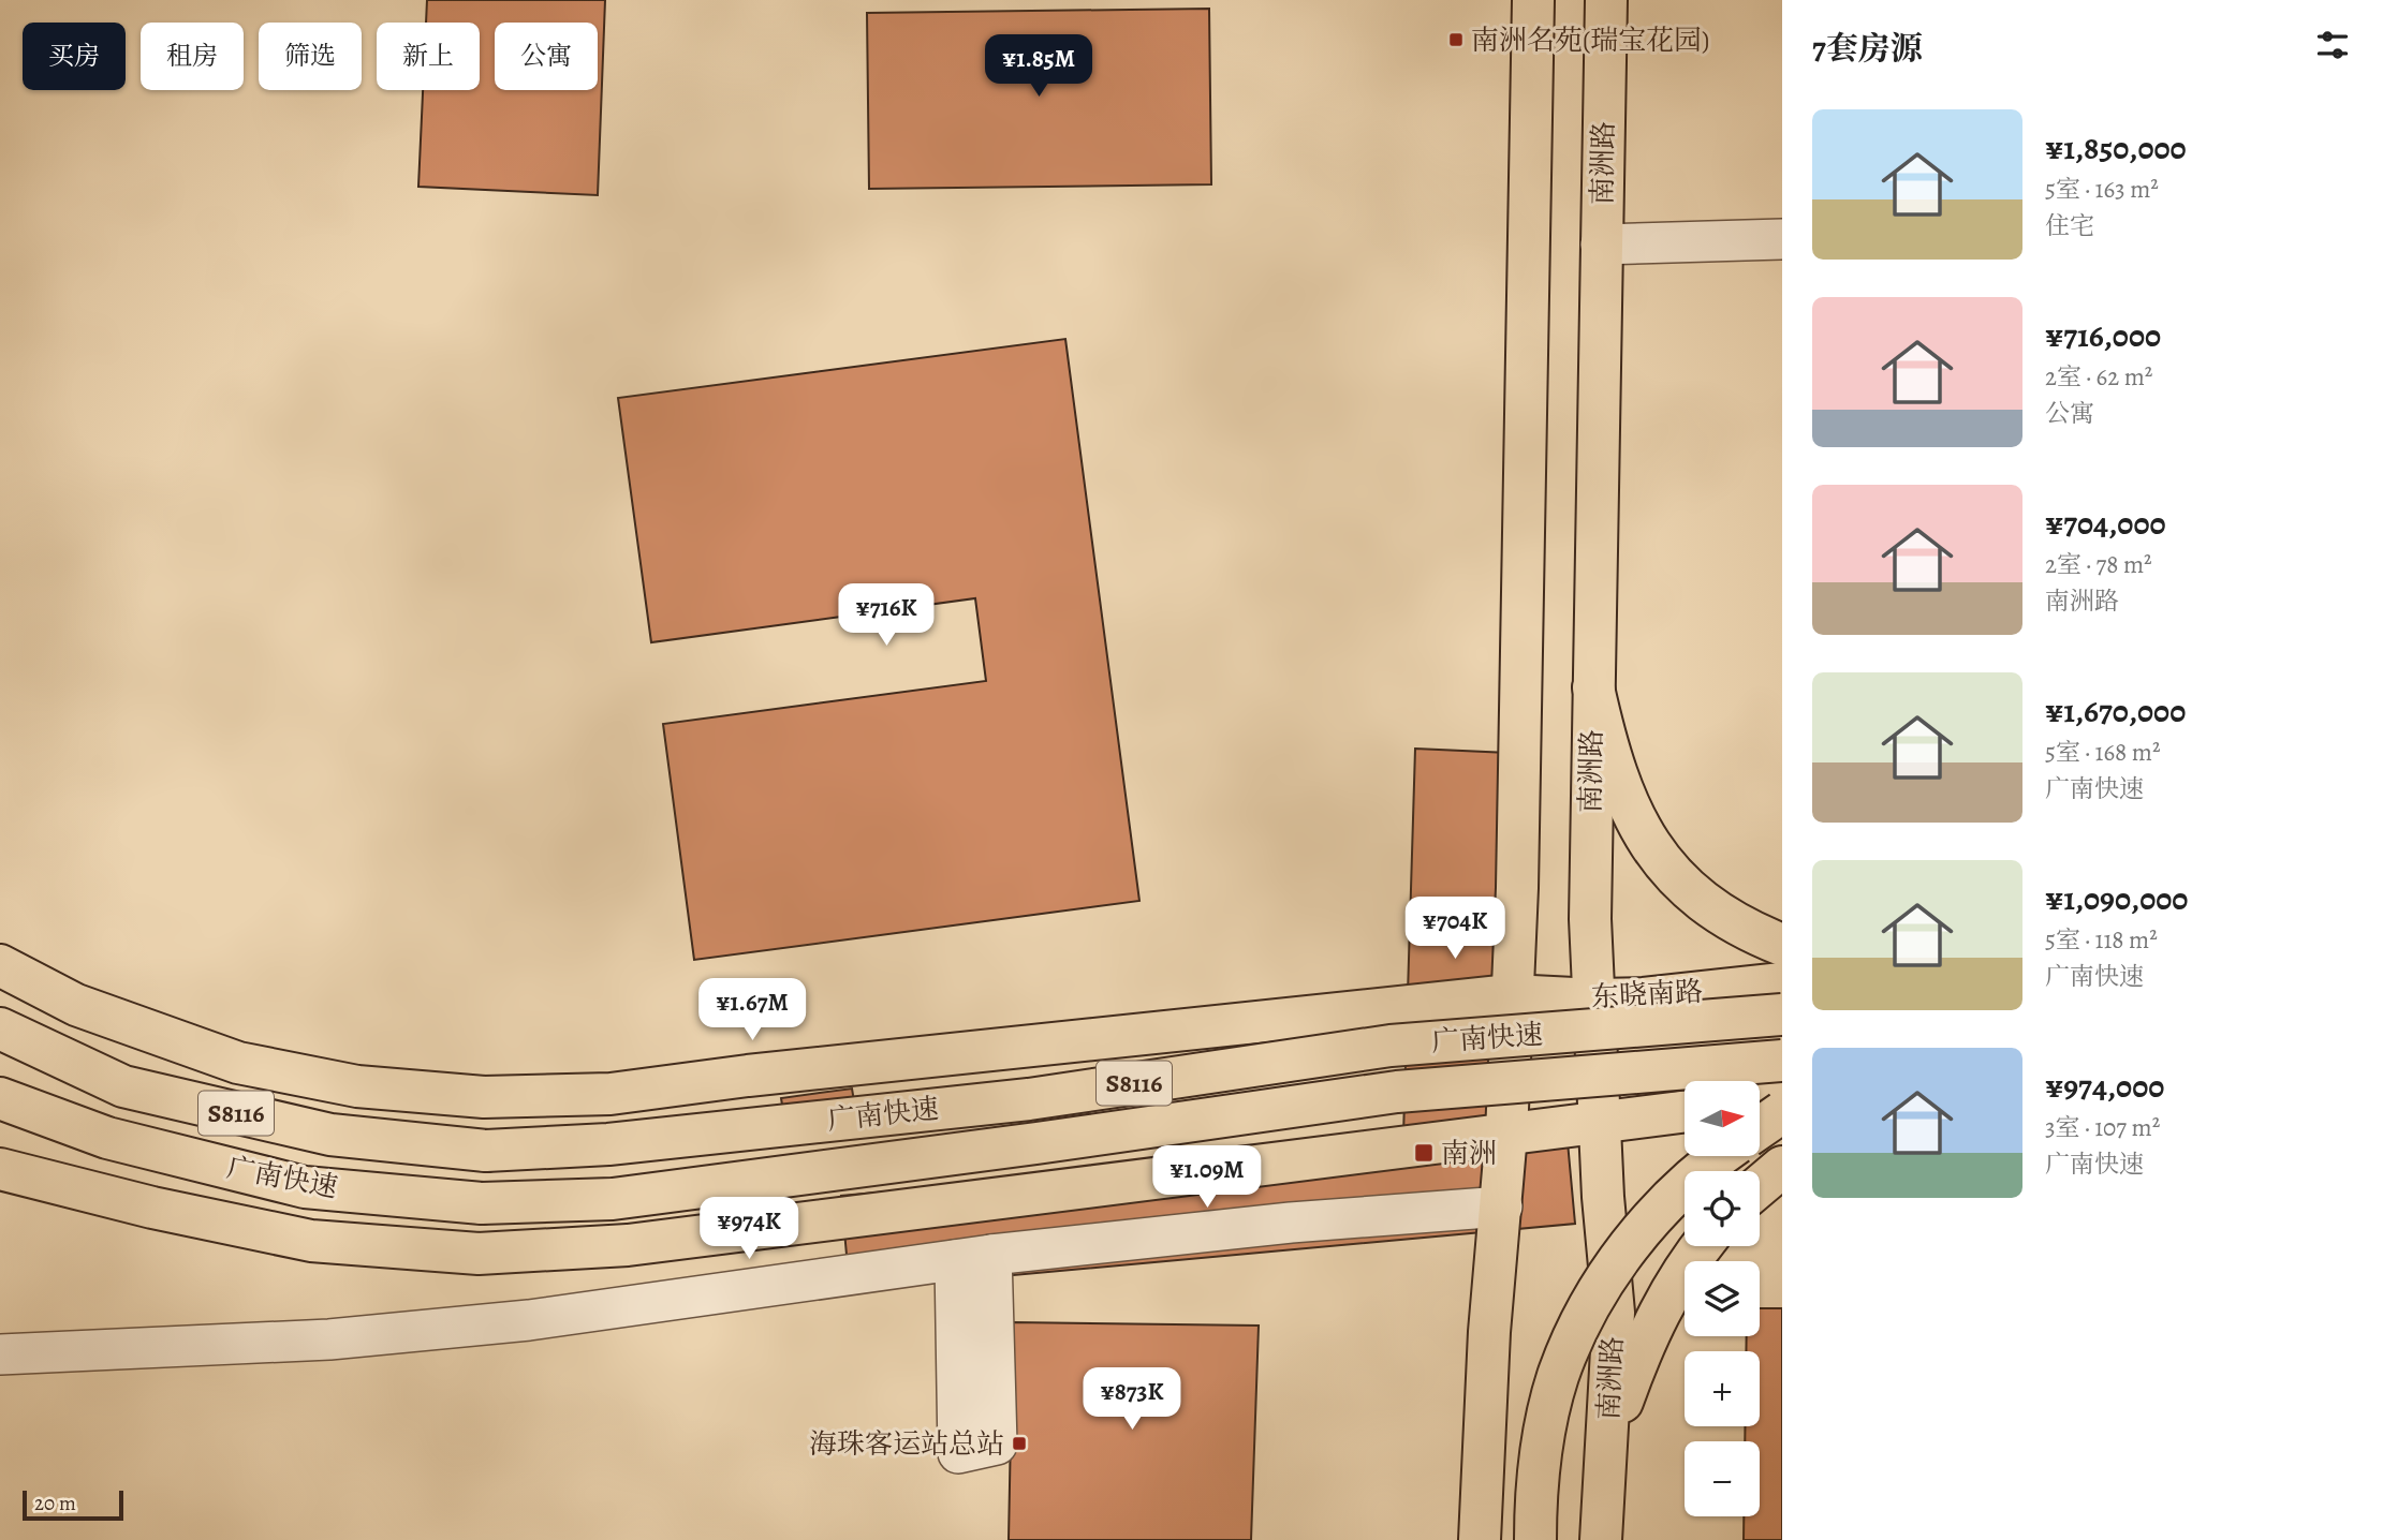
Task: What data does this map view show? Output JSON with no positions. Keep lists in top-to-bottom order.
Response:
{
  "streets": {
    "main road": [
      "南洲路",
      "东晓南路",
      "广南快速",
      "S8116"
    ]
  },
  "crossings": [
    ["南洲路", "东晓南路"]
  ],
  "places": {
    "transit": ["南洲名苑(瑞宝花园)", "南洲", "海珠客运站总站"]
  },
  "scale_bar": "20 m",
  "north": "right",
  "page": {
    "heading": "7套房源",
    "chip": [
      "买房",
      "租房",
      "筛选",
      "新上",
      "公寓"
    ],
    "price": [
      "¥1.85M",
      "¥716K",
      "¥704K",
      "¥1.67M",
      "¥1.09M",
      "¥974K",
      "¥873K"
    ],
    "list": [
      {
        "name": "¥1,850,000",
        "note": "5室 · 163 m² · 住宅"
      },
      {
        "name": "¥716,000",
        "note": "2室 · 62 m² · 公寓"
      },
      {
        "name": "¥704,000",
        "note": "2室 · 78 m² · 南洲路"
      },
      {
        "name": "¥1,670,000",
        "note": "5室 · 168 m² · 广南快速"
      },
      {
        "name": "¥1,090,000",
        "note": "5室 · 118 m² · 广南快速"
      },
      {
        "name": "¥974,000",
        "note": "3室 · 107 m² · 广南快速"
      }
    ],
    "map_buttons": ["+", "−"],
    "scale": "20 m"
  }
}
